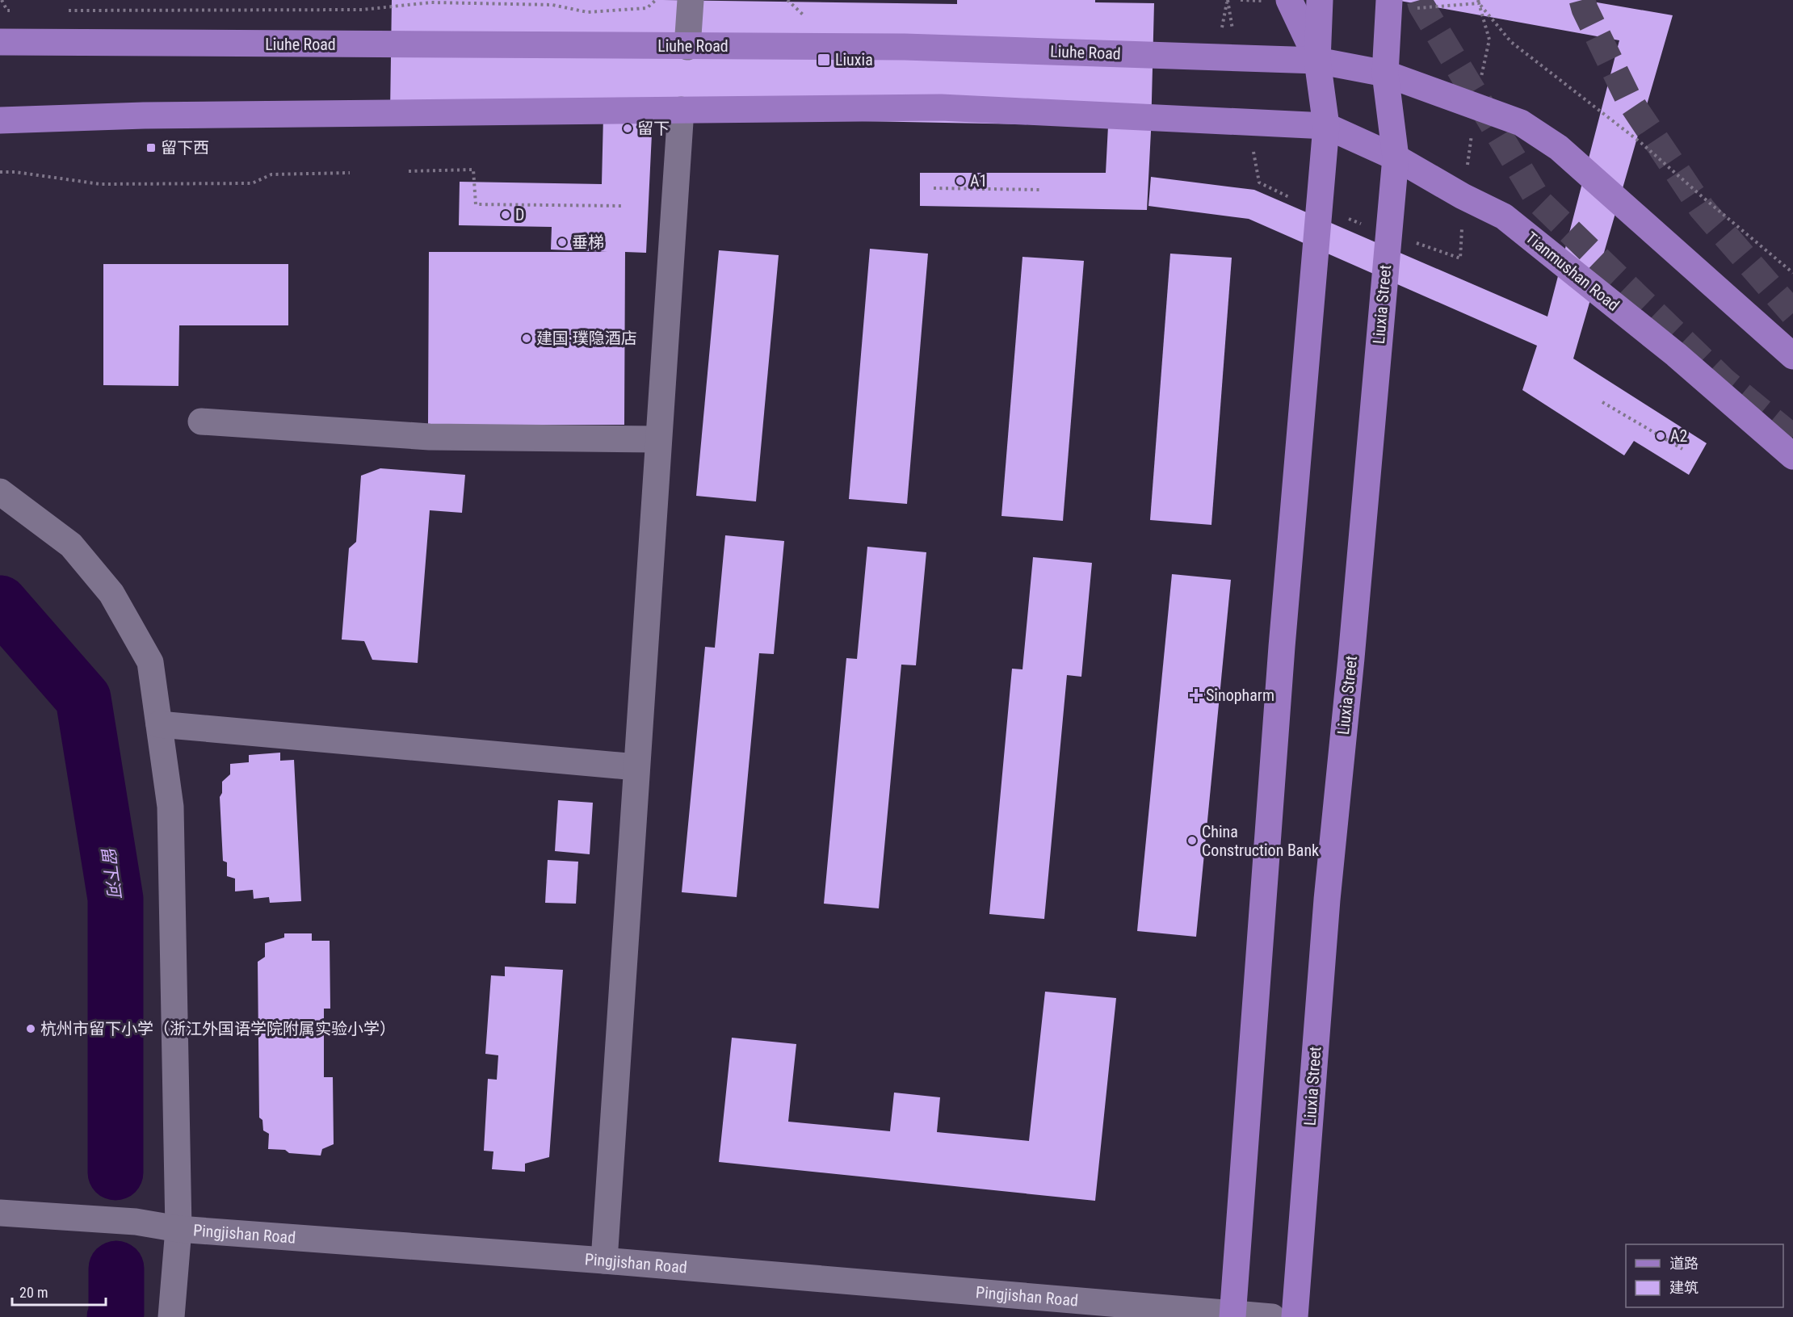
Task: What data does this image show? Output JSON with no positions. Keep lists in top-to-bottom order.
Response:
{
  "streets": {
    "main road": ["Liuhe Road", "Tianmushan Road", "Liuxia Street"],
    "street": ["Pingjishan Road"]
  },
  "crossings": [
    ["Liuhe Road", "Liuxia Street"],
    ["Tianmushan Road", "Liuxia Street"]
  ],
  "water": ["留下河"],
  "places": {
    "transit": ["Liuxia", "留下西"],
    "other": [
      "留下",
      "A1",
      "D",
      "垂梯",
      "建国·璞隐酒店",
      "A2",
      "China Construction Bank",
      "杭州市留下小学（浙江外国语学院附属实验小学）"
    ],
    "health": ["Sinopharm"]
  },
  "legend": ["道路", "建筑"],
  "scale_bar": "20 m"
}
